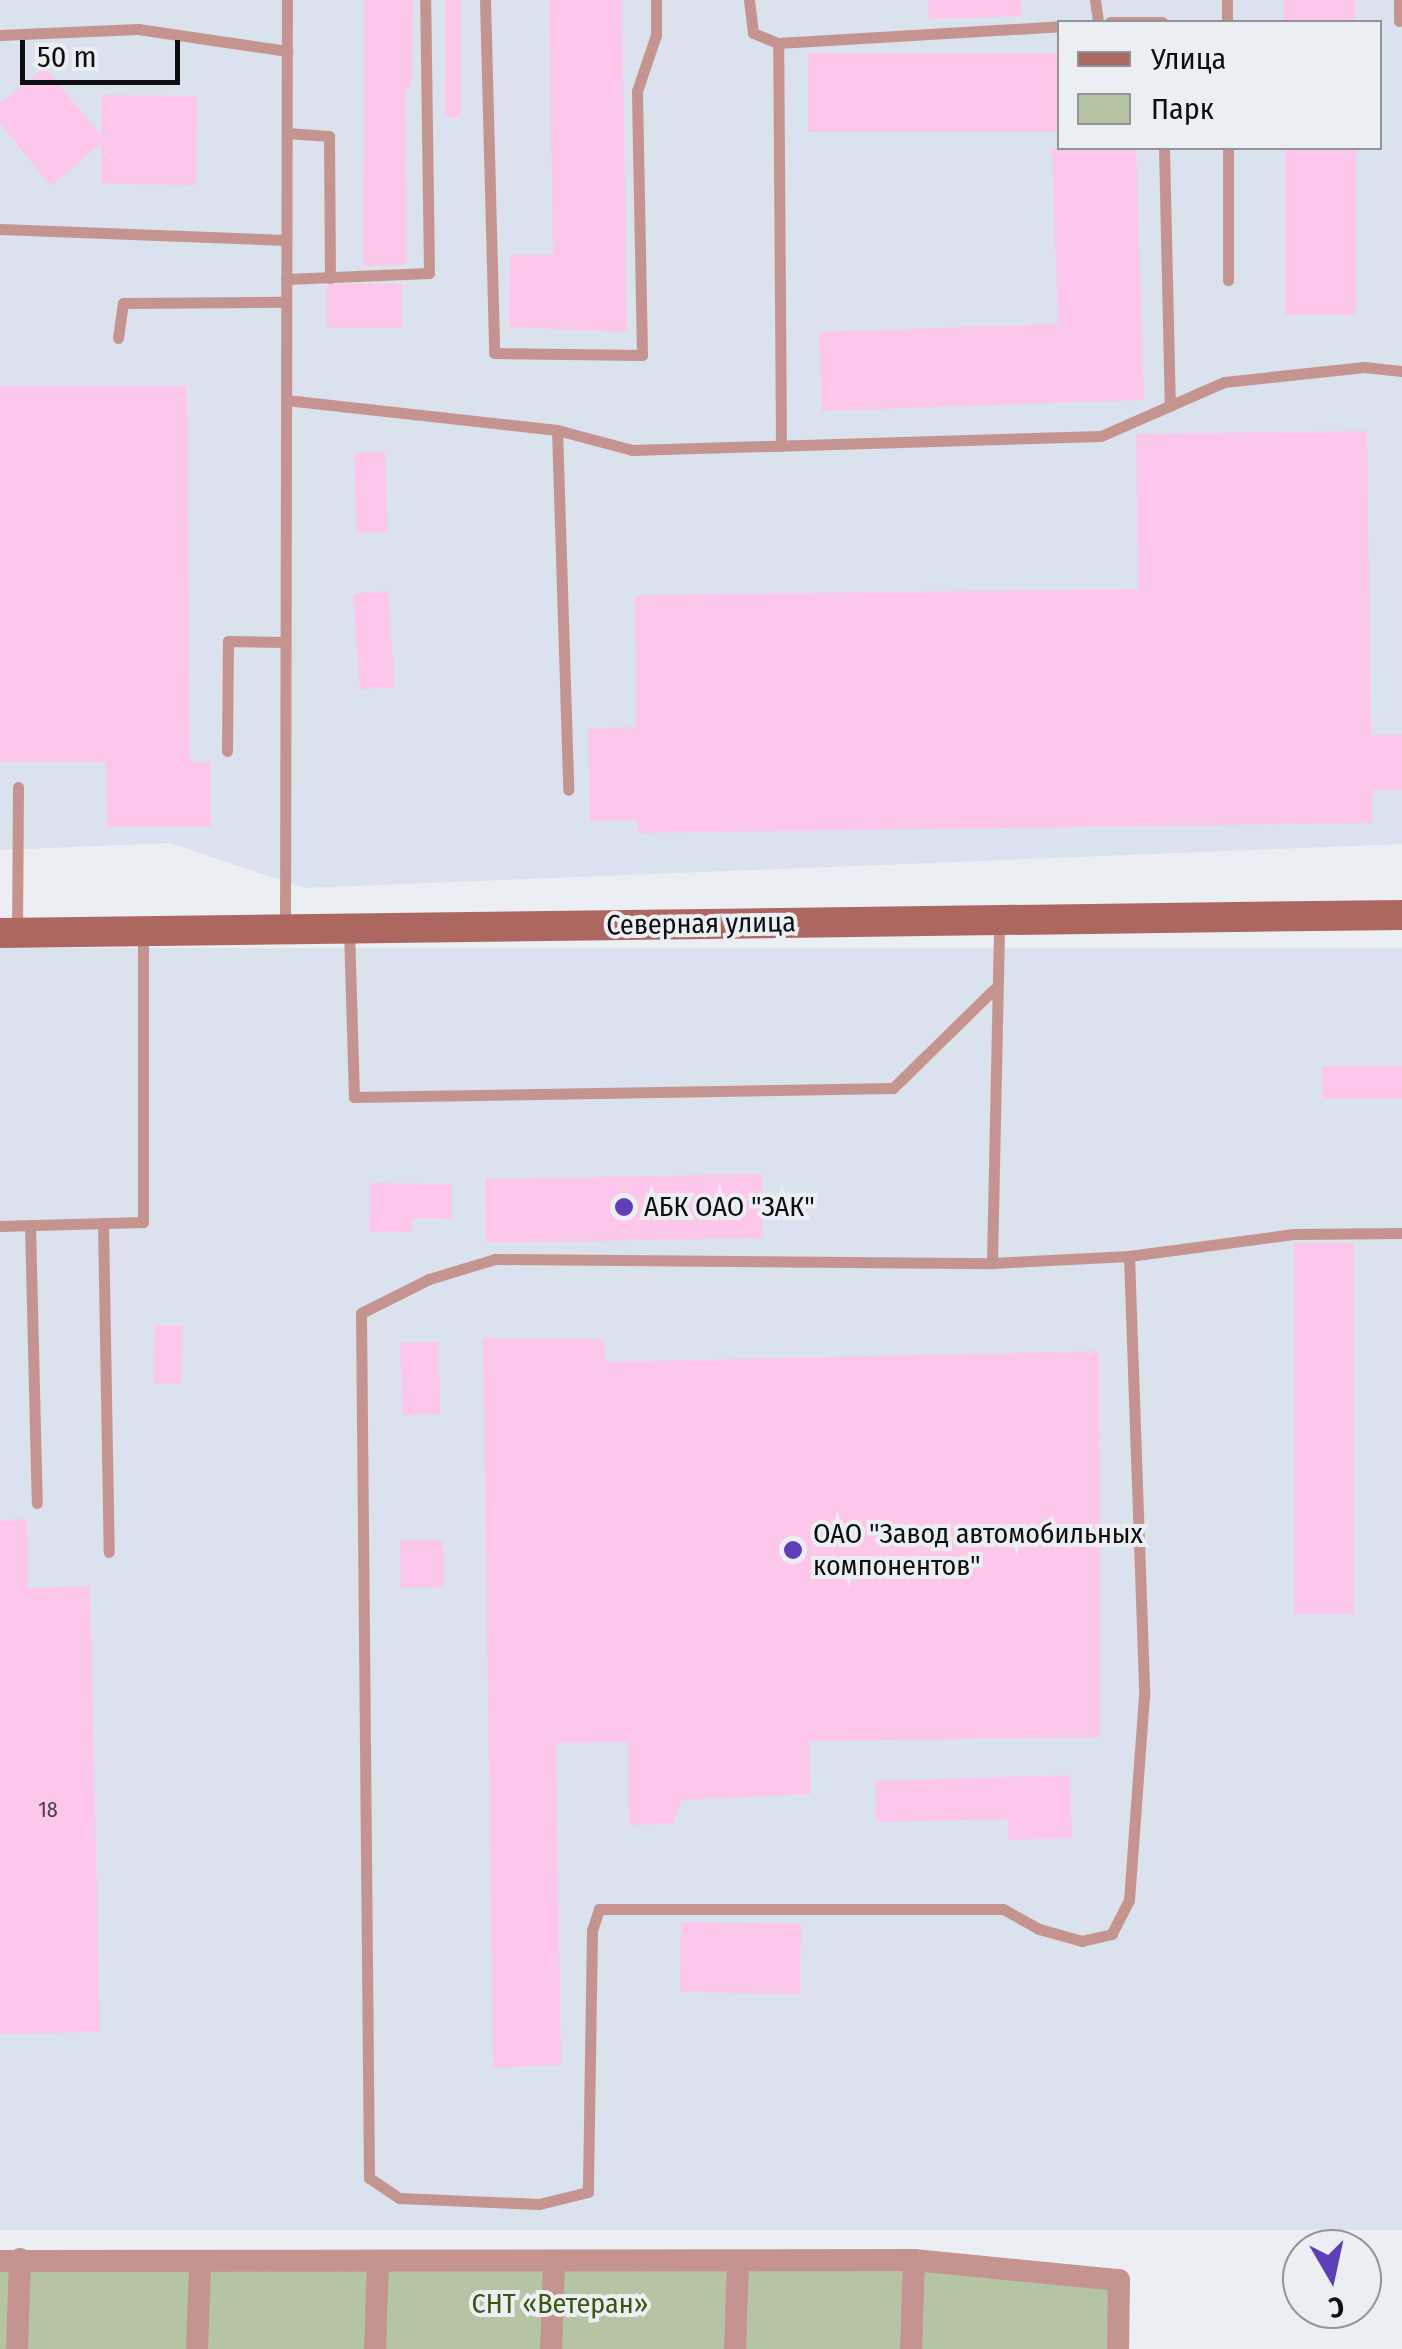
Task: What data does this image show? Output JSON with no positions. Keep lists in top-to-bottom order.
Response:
{
  "streets": {
    "main road": ["Северная улица"]
  },
  "parks": ["СНТ «Ветеран»"],
  "places": ["АБК ОАО \"ЗАК\"", "ОАО \"Завод автомобильных компонентов\""],
  "house_numbers": ["18"],
  "legend": ["Улица", "Парк"],
  "scale_bar": "50 m",
  "north": "bottom"
}
